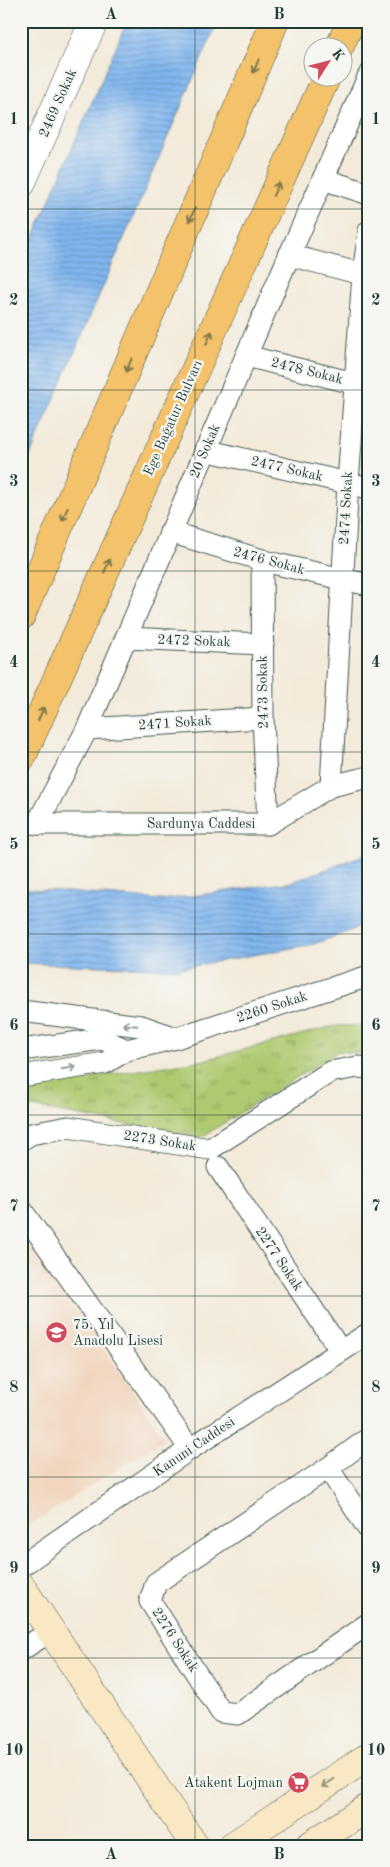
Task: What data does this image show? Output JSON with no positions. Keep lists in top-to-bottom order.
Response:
{
  "streets": {
    "main road": ["Ege Bağatur Bulvarı"],
    "street": [
      "2469 Sokak",
      "2478 Sokak",
      "20 Sokak",
      "2477 Sokak",
      "2474 Sokak",
      "2476 Sokak",
      "2472 Sokak",
      "2473 Sokak",
      "2471 Sokak",
      "Sardunya Caddesi",
      "2260 Sokak",
      "2273 Sokak",
      "2277 Sokak",
      "Kanuni Caddesi",
      "2276 Sokak"
    ]
  },
  "crossings": [
    ["2478 Sokak", "20 Sokak"],
    ["2478 Sokak", "2474 Sokak"],
    ["20 Sokak", "2477 Sokak"],
    ["20 Sokak", "2476 Sokak"],
    ["20 Sokak", "2472 Sokak"],
    ["20 Sokak", "2471 Sokak"],
    ["20 Sokak", "Sardunya Caddesi"],
    ["2477 Sokak", "2474 Sokak"],
    ["2474 Sokak", "2476 Sokak"],
    ["2474 Sokak", "Sardunya Caddesi"],
    ["2476 Sokak", "2473 Sokak"],
    ["2472 Sokak", "2473 Sokak"],
    ["2473 Sokak", "2471 Sokak"],
    ["2473 Sokak", "Sardunya Caddesi"],
    ["2277 Sokak", "Kanuni Caddesi"]
  ],
  "places": {
    "school or university": ["75. Yıl Anadolu Lisesi"],
    "supermarket": ["Atakent Lojman"]
  },
  "north": "top right",
  "grid": {
    "columns": ["A", "B"],
    "rows": [
      "1",
      "2",
      "3",
      "4",
      "5",
      "6",
      "7",
      "8",
      "9",
      "10"
    ]
  }
}
